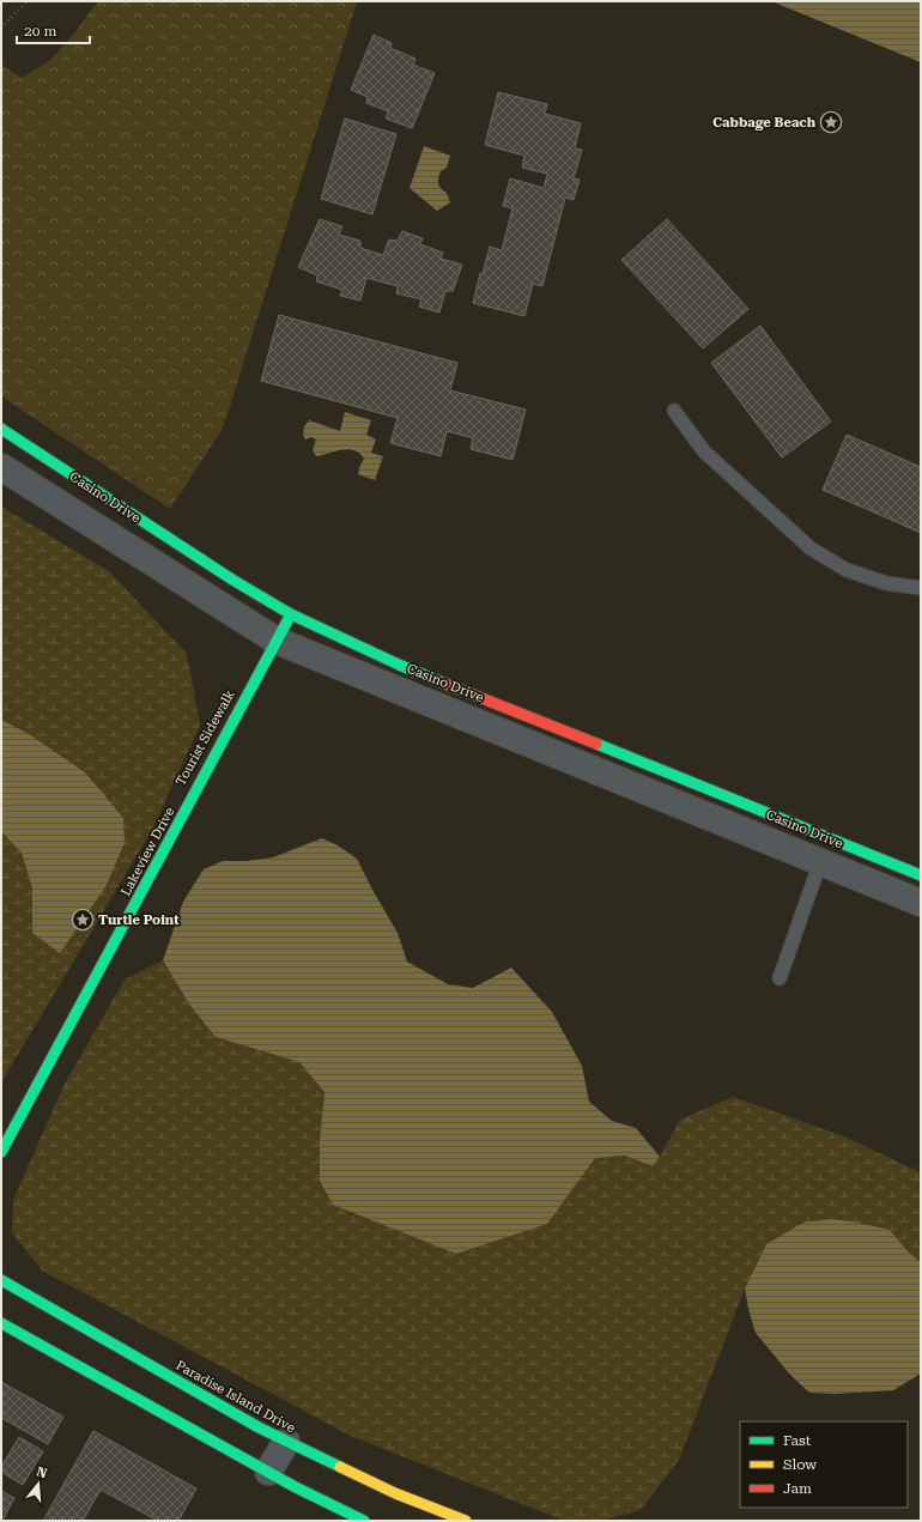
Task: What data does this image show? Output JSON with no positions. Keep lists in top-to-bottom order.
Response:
{
  "streets": {
    "street": ["Casino Drive", "Lakeview Drive", "Paradise Island Drive"]
  },
  "crossings": [
    ["Casino Drive", "Lakeview Drive"]
  ],
  "places": {
    "place": ["Cabbage Beach", "Turtle Point"]
  },
  "legend": ["Fast", "Slow", "Jam"],
  "scale_bar": "20 m",
  "north": "top"
}
